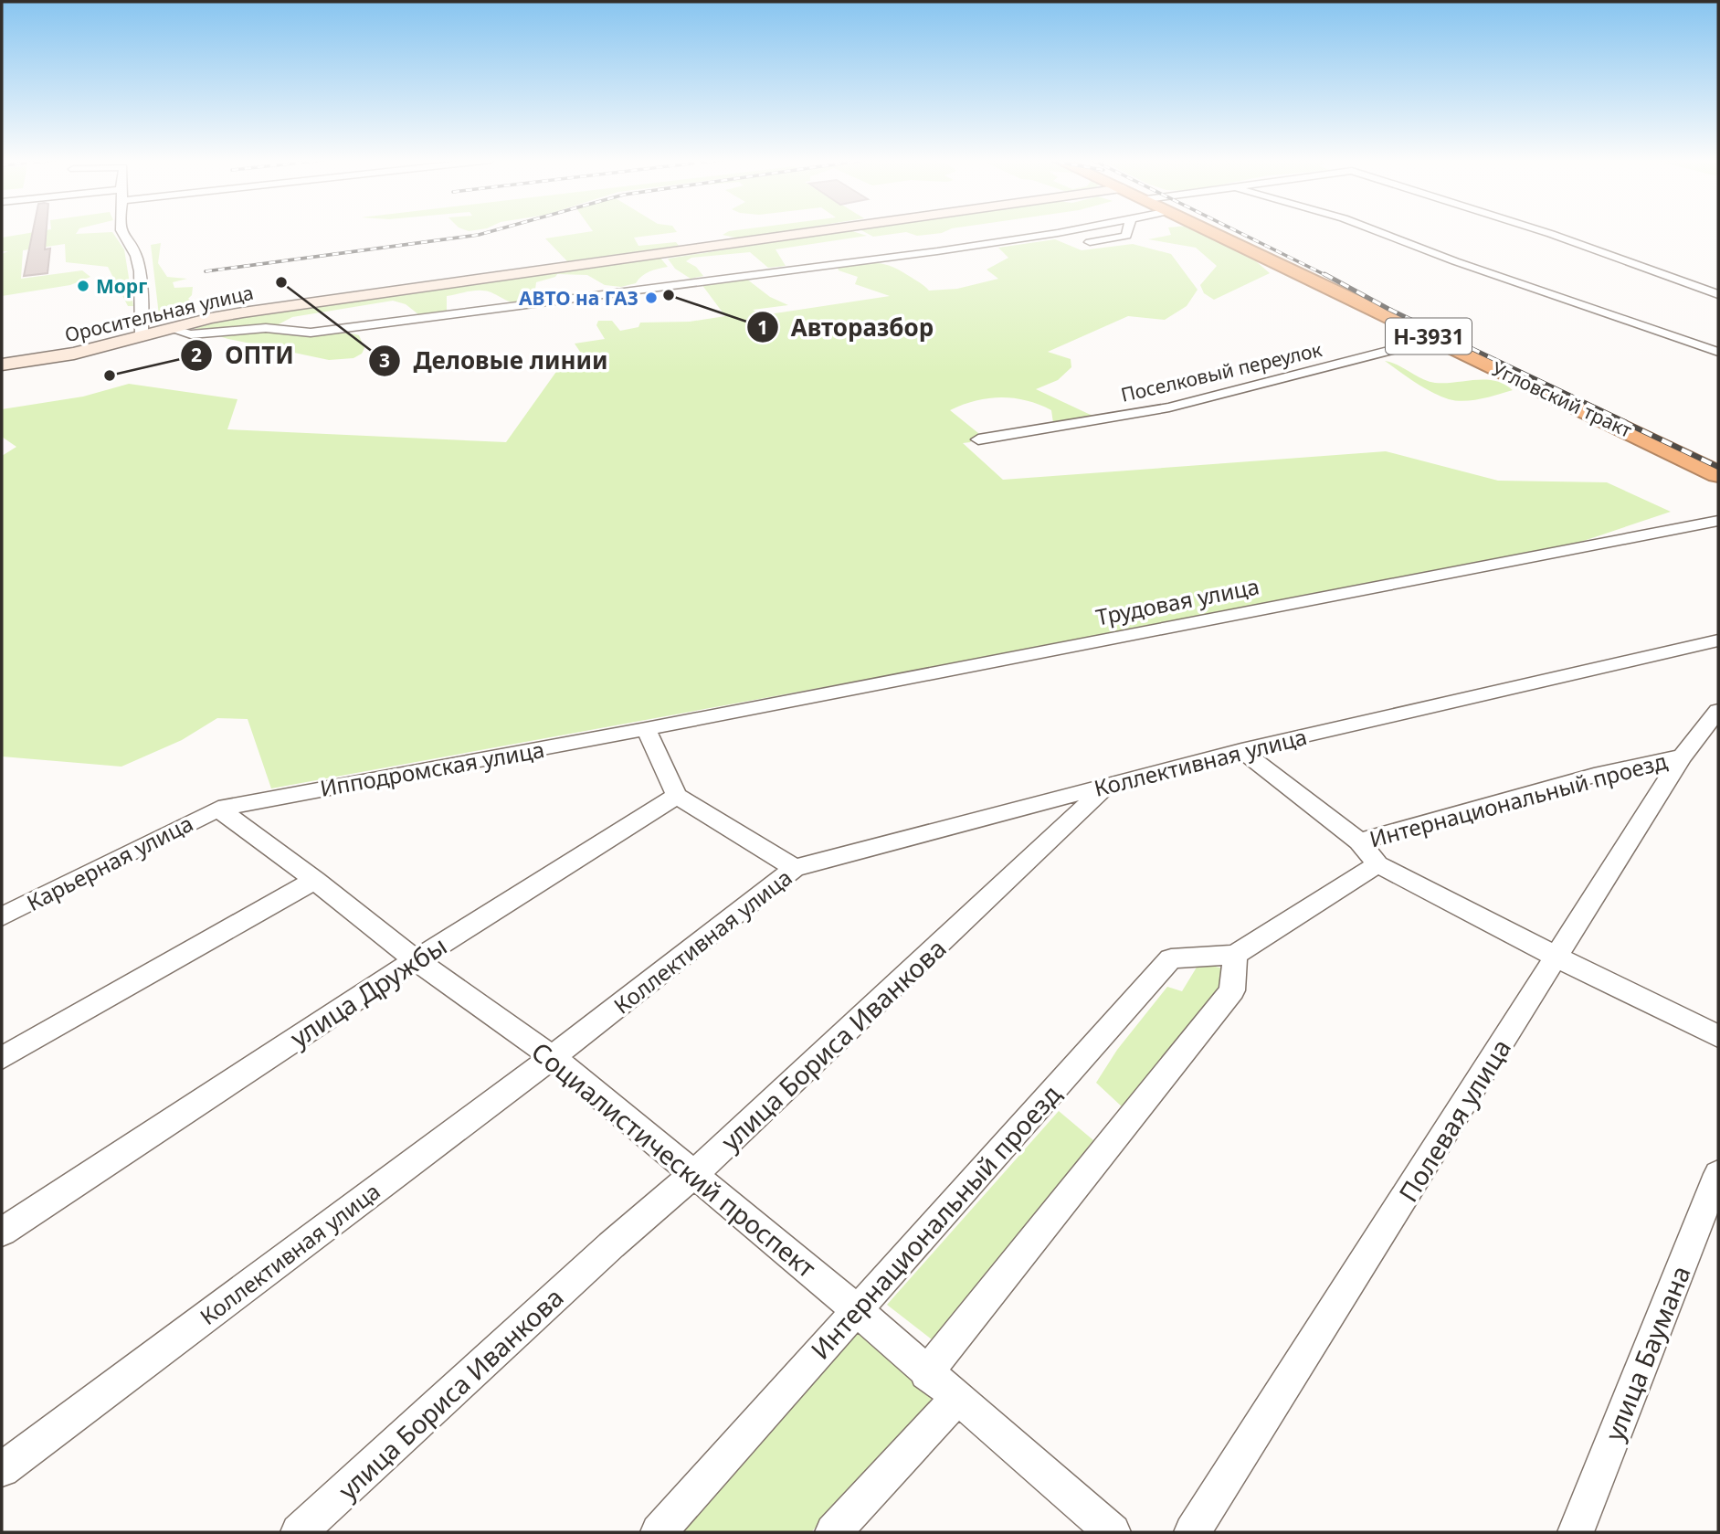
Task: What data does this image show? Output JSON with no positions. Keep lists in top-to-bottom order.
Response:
{
  "streets": {
    "highway": ["Н-3931", "Угловский тракт"],
    "main road": ["Оросительная улица"],
    "street": [
      "Поселковый переулок",
      "Трудовая улица",
      "Коллективная улица",
      "Ипподромская улица",
      "Интернациональный проезд",
      "Карьерная улица",
      "улица Дружбы",
      "улица Бориса Иванкова",
      "Полевая улица",
      "Социалистический проспект",
      "улица Баумана"
    ]
  },
  "crossings": [
    ["Поселковый переулок", "Угловский тракт"],
    ["Трудовая улица", "Ипподромская улица"],
    ["Коллективная улица", "улица Бориса Иванкова"],
    ["Коллективная улица", "Социалистический проспект"],
    ["Ипподромская улица", "Карьерная улица"],
    ["Ипподромская улица", "Социалистический проспект"],
    ["Интернациональный проезд", "Полевая улица"],
    ["Интернациональный проезд", "Социалистический проспект"],
    ["Карьерная улица", "Социалистический проспект"],
    ["улица Дружбы", "Социалистический проспект"],
    ["улица Бориса Иванкова", "Социалистический проспект"]
  ],
  "places": [
    "Деловые линии",
    "Морг",
    "Авторазбор",
    "АВТО на ГАЗ",
    "ОПТИ"
  ]
}
